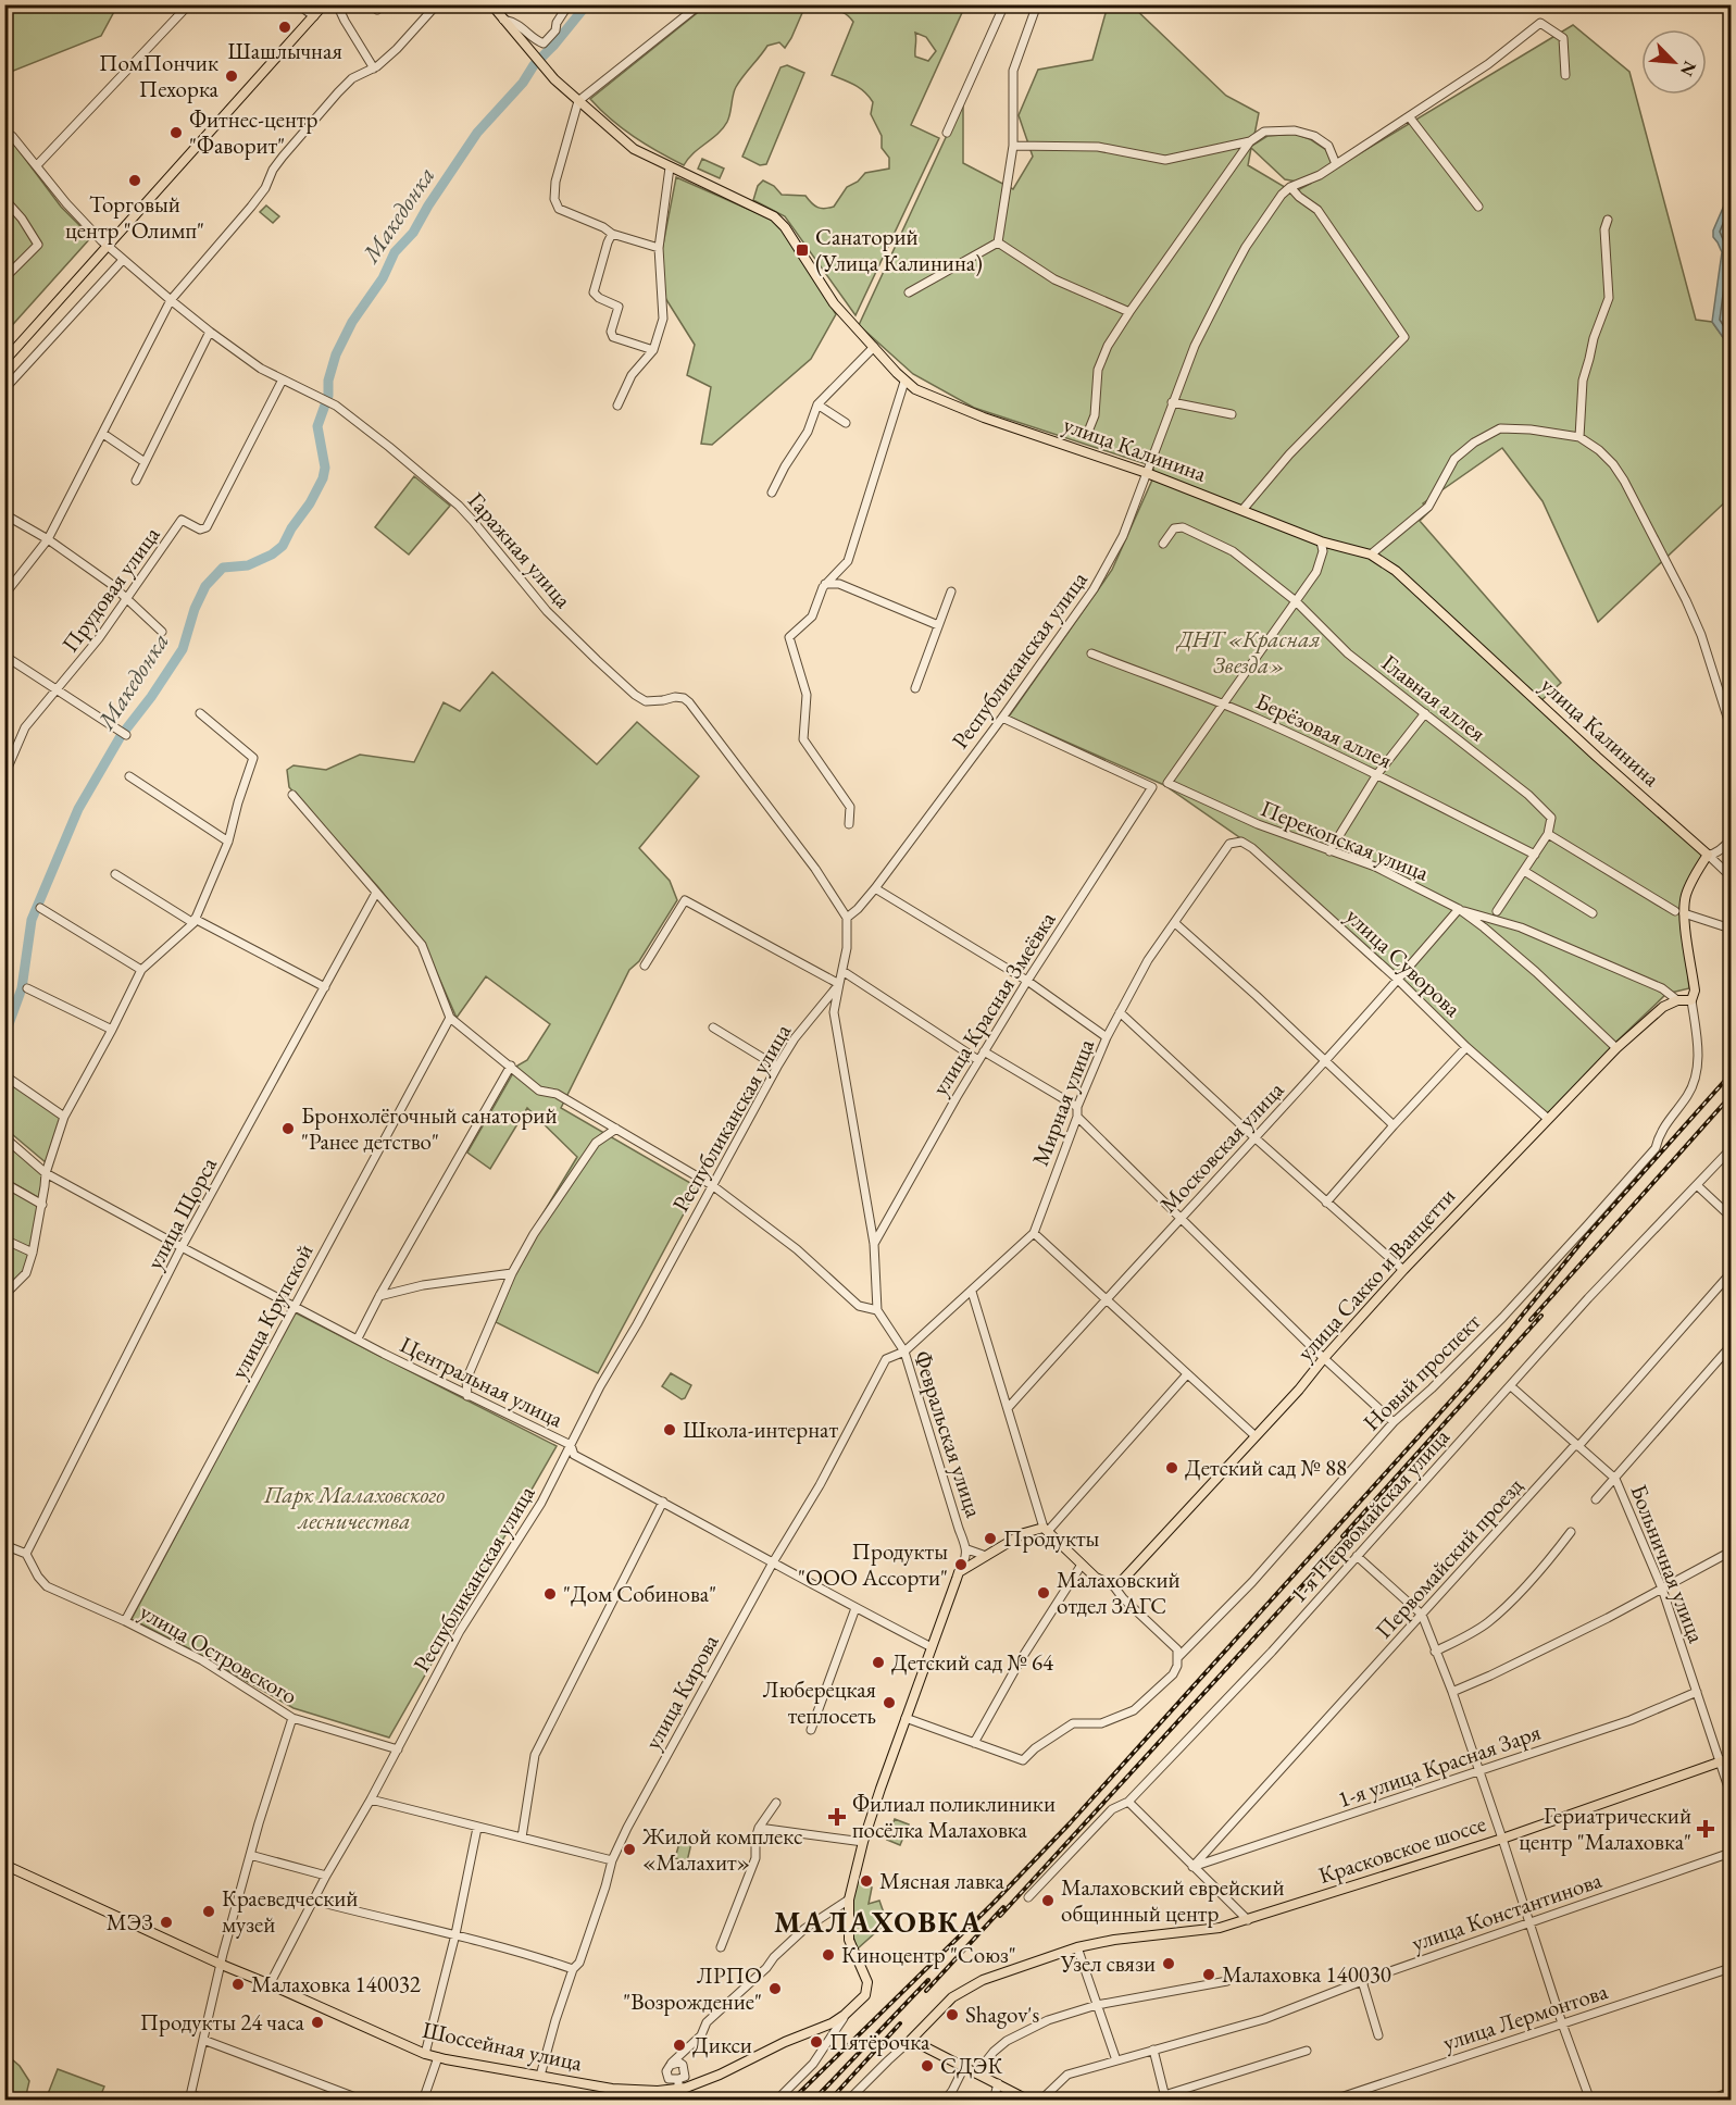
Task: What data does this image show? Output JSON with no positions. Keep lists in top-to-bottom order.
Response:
{
  "streets": {
    "main road": [
      "улица Калинина",
      "улица Сакко и Ванцетти",
      "Красковское шоссе",
      "Шоссейная улица"
    ],
    "street": [
      "Гаражная улица",
      "Прудовая улица",
      "Республиканская улица",
      "Главная аллея",
      "Берёзовая аллея",
      "Перекопская улица",
      "улица Суворова",
      "улица Красная Змеёвка",
      "Мирная улица",
      "Московская улица",
      "улица Щорса",
      "улица Крупской",
      "Новый проспект",
      "Центральная улица",
      "Февральская улица",
      "1-я Первомайская улица",
      "Первомайский проезд",
      "Больничная улица",
      "улица Островского",
      "улица Кирова",
      "1-я улица Красная Заря",
      "улица Константинова",
      "улица Лермонтова"
    ]
  },
  "crossings": [
    ["улица Калинина", "Республиканская улица"],
    ["Гаражная улица", "Прудовая улица"],
    ["Гаражная улица", "Республиканская улица"],
    ["Республиканская улица", "улица Красная Змеёвка"],
    ["Республиканская улица", "Центральная улица"],
    ["Республиканская улица", "улица Островского"],
    ["Республиканская улица", "Шоссейная улица"],
    ["Берёзовая аллея", "Перекопская улица"],
    ["Перекопская улица", "Московская улица"],
    ["Перекопская улица", "улица Сакко и Ванцетти"],
    ["улица Суворова", "Мирная улица"],
    ["улица Суворова", "Московская улица"],
    ["улица Суворова", "улица Сакко и Ванцетти"],
    ["Мирная улица", "Февральская улица"],
    ["Мирная улица", "улица Кирова"],
    ["улица Щорса", "Центральная улица"],
    ["улица Щорса", "улица Островского"],
    ["улица Крупской", "Центральная улица"],
    ["улица Крупской", "улица Островского"],
    ["Центральная улица", "улица Кирова"],
    ["Февральская улица", "улица Кирова"],
    ["1-я Первомайская улица", "Больничная улица"],
    ["Первомайский проезд", "Больничная улица"],
    ["Первомайский проезд", "1-я улица Красная Заря"],
    ["Больничная улица", "1-я улица Красная Заря"],
    ["Больничная улица", "Красковское шоссе"],
    ["улица Кирова", "Шоссейная улица"]
  ],
  "districts": ["МАЛАХОВКА"],
  "water": ["Македонка"],
  "parks": ["ДНТ «Красная Звезда»", "Парк Малаховского лесничества"],
  "places": {
    "other": [
      "Шашлычная",
      "ПомПончик Пехорка",
      "Фитнес-центр \"Фаворит\"",
      "Торговый центр \"Олимп\"",
      "Бронхолёгочный санаторий \"Ранее детство\"",
      "Школа-интернат",
      "Детский сад № 88",
      "Продукты",
      "Продукты \"ООО Ассорти\"",
      "Малаховский отдел ЗАГС",
      "\"Дом Собинова\"",
      "Детский сад № 64",
      "Люберецкая теплосеть",
      "Жилой комплекс «Малахит»",
      "Мясная лавка",
      "Малаховский еврейский общинный центр",
      "Краеведческий музей",
      "МЭЗ",
      "Киноцентр \"Союз\"",
      "Узел связи",
      "Малаховка 140030",
      "Малаховка 140032",
      "ЛРПО \"Возрождение\"",
      "Shagov's",
      "Продукты 24 часа",
      "Пятёрочка",
      "Дикси",
      "СДЭК"
    ],
    "transit": ["Санаторий (Улица Калинина)"],
    "health": ["Филиал поликлиники посёлка Малаховка", "Гериатрический центр \"Малаховка\""]
  },
  "north": "bottom right"
}
